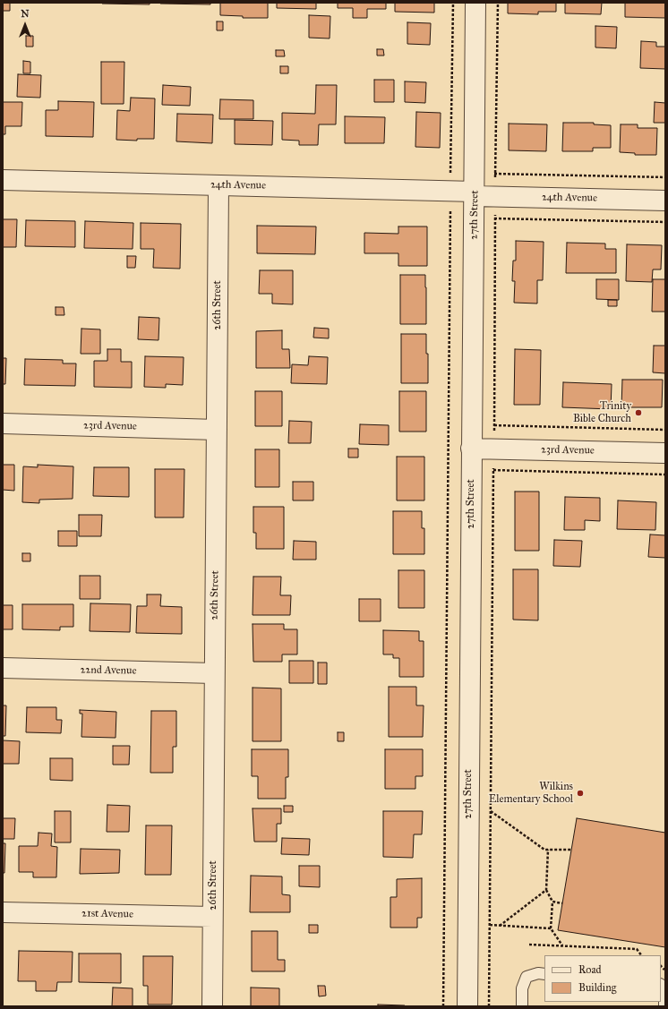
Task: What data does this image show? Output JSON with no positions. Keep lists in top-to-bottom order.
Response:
{
  "streets": {
    "street": [
      "24th Avenue",
      "27th Street",
      "26th Street",
      "23rd Avenue",
      "22nd Avenue",
      "21st Avenue"
    ]
  },
  "crossings": [
    ["24th Avenue", "27th Street"],
    ["24th Avenue", "26th Street"],
    ["27th Street", "23rd Avenue"],
    ["26th Street", "23rd Avenue"],
    ["26th Street", "22nd Avenue"],
    ["26th Street", "21st Avenue"]
  ],
  "places": ["Trinity Bible Church", "Wilkins Elementary School"],
  "legend": ["Road", "Building"],
  "north": "top"
}
